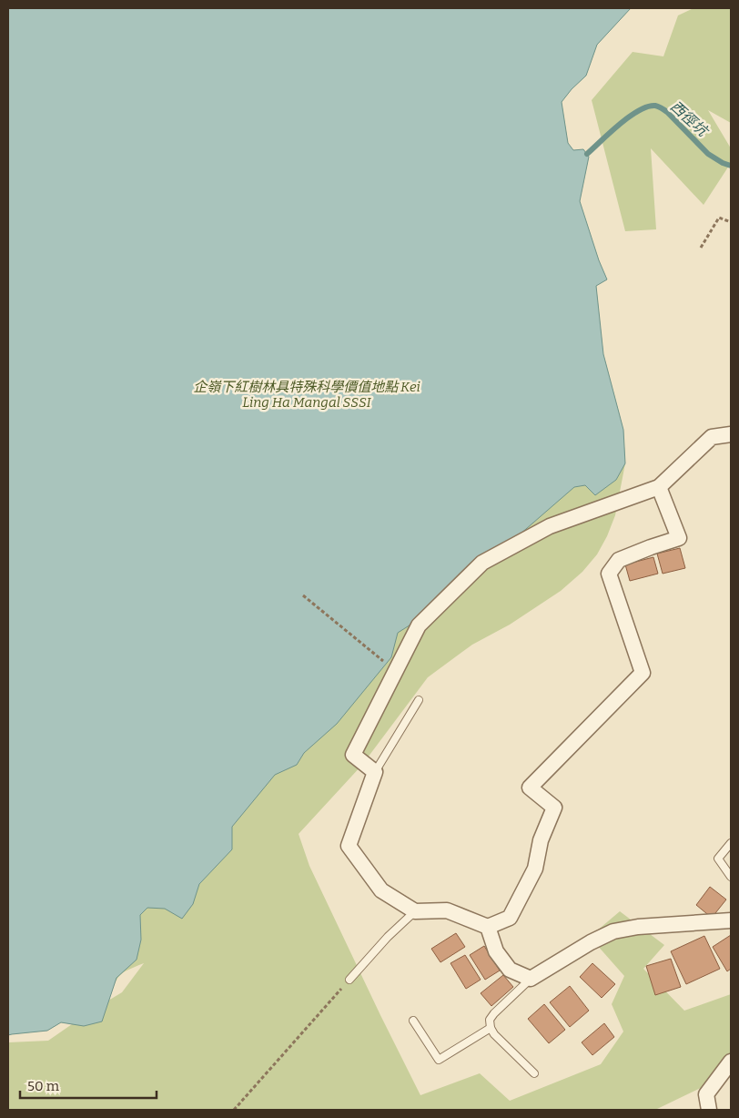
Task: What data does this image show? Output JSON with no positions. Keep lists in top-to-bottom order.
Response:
{
  "water": ["西徑坑"],
  "parks": ["企嶺下紅樹林具特殊科學價值地點 Kei Ling Ha Mangal SSSI"],
  "scale_bar": "50 m"
}
